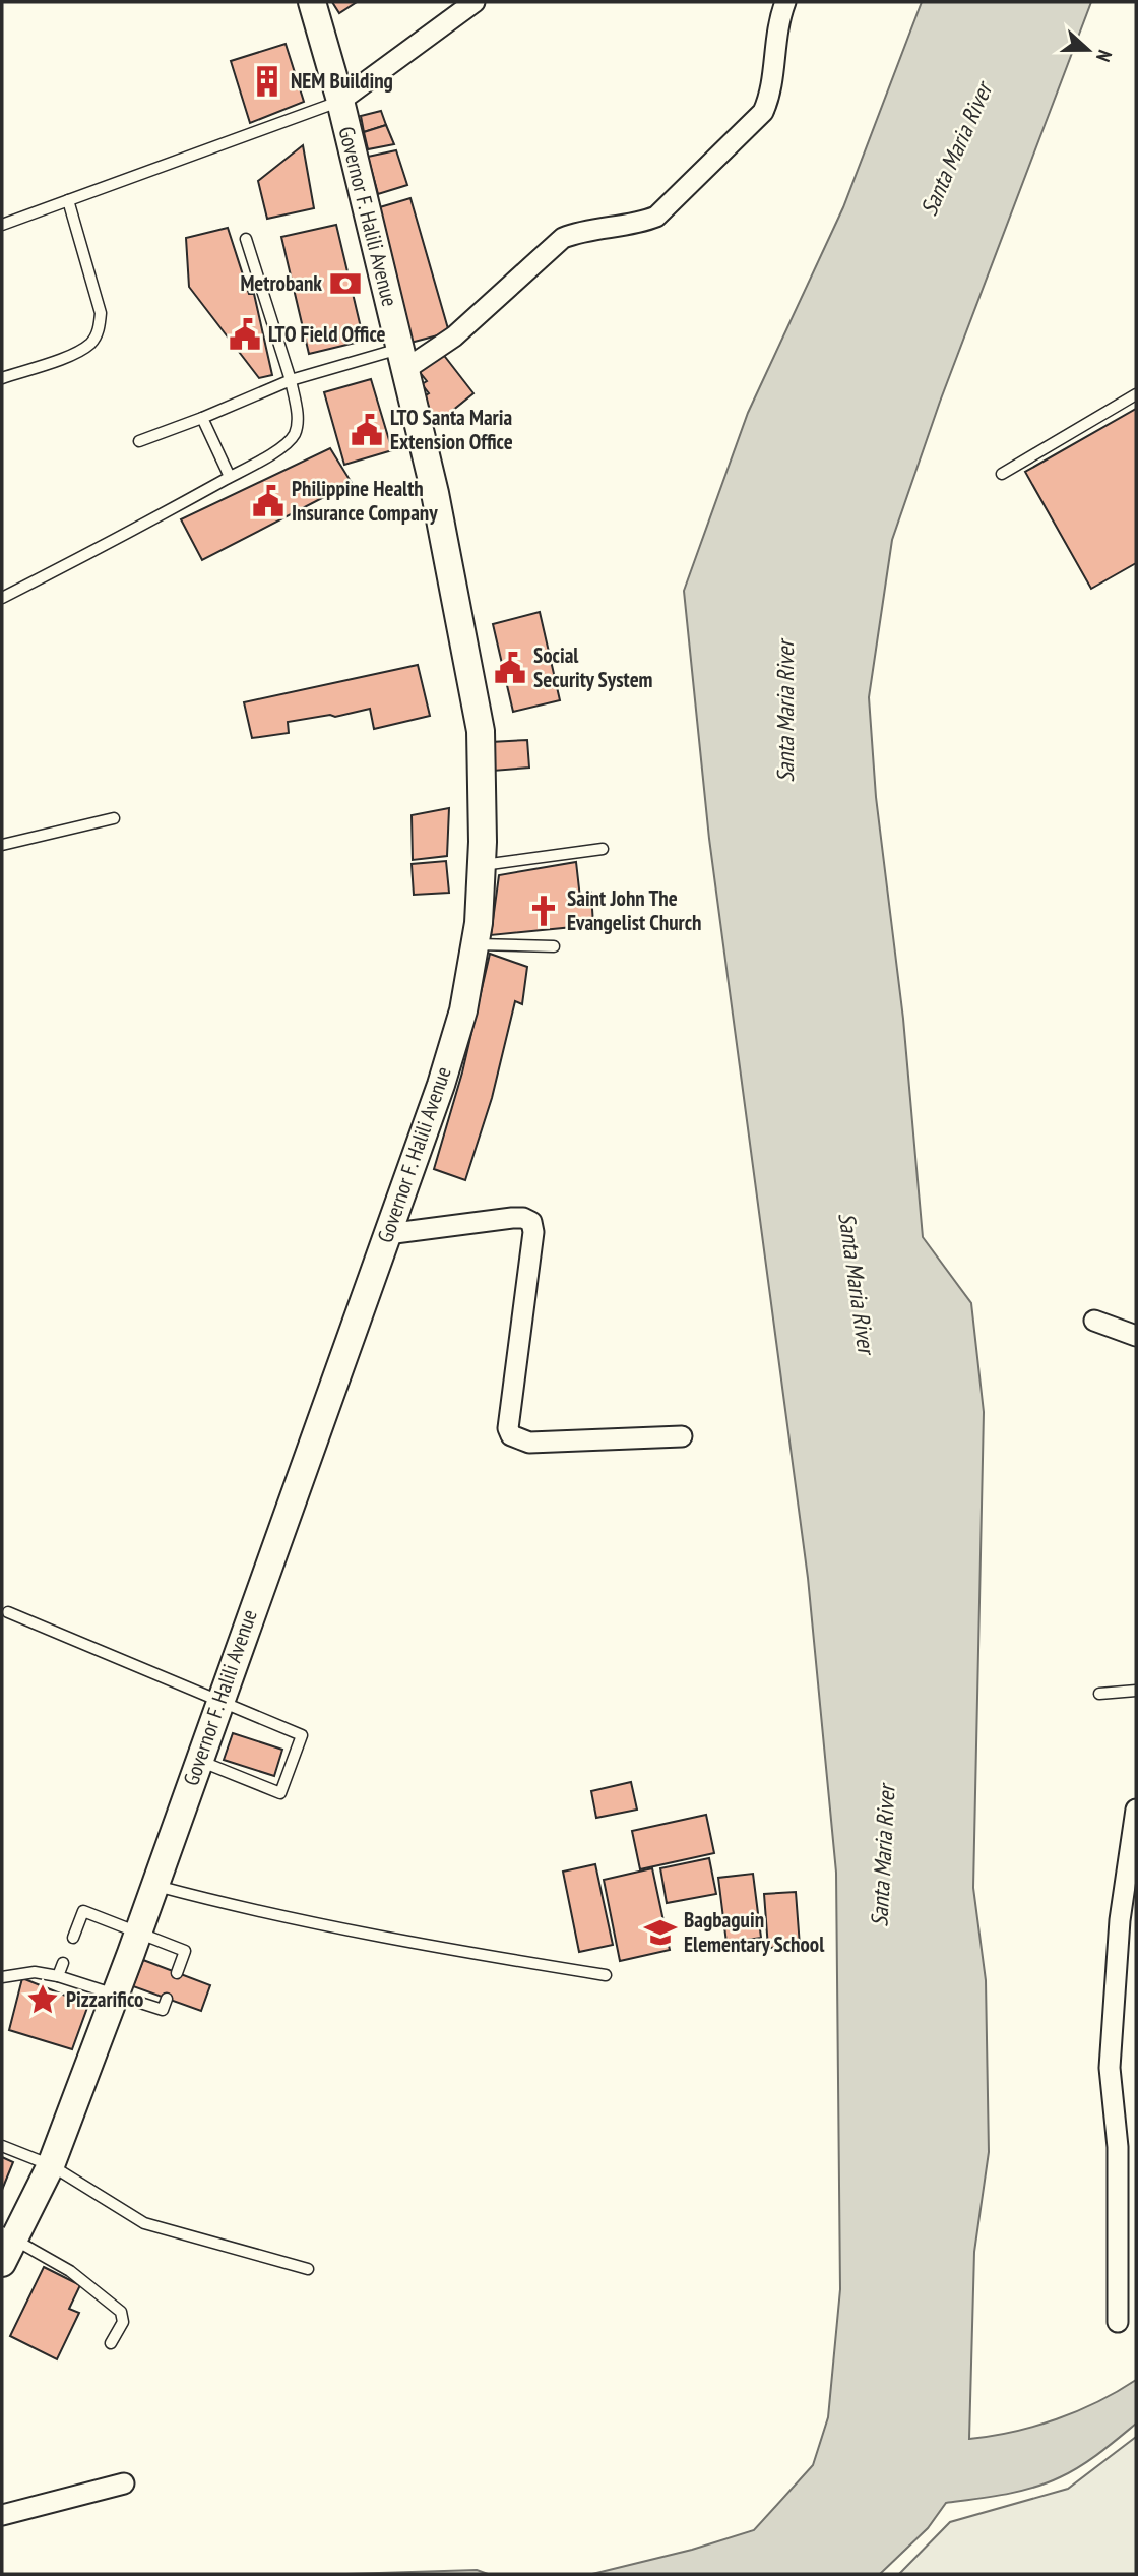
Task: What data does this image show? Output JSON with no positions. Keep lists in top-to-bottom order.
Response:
{
  "streets": {
    "main road": ["Governor F. Halili Avenue"]
  },
  "water": ["Santa Maria River"],
  "places": {
    "building": ["NEM Building"],
    "bank": ["Metrobank"],
    "public building": [
      "LTO Field Office",
      "LTO Santa Maria Extension Office",
      "Philippine Health Insurance Company",
      "Social Security System"
    ],
    "church": ["Saint John The Evangelist Church"],
    "school or university": ["Bagbaguin Elementary School"],
    "place": ["Pizzarifico"]
  },
  "north": "right"
}
